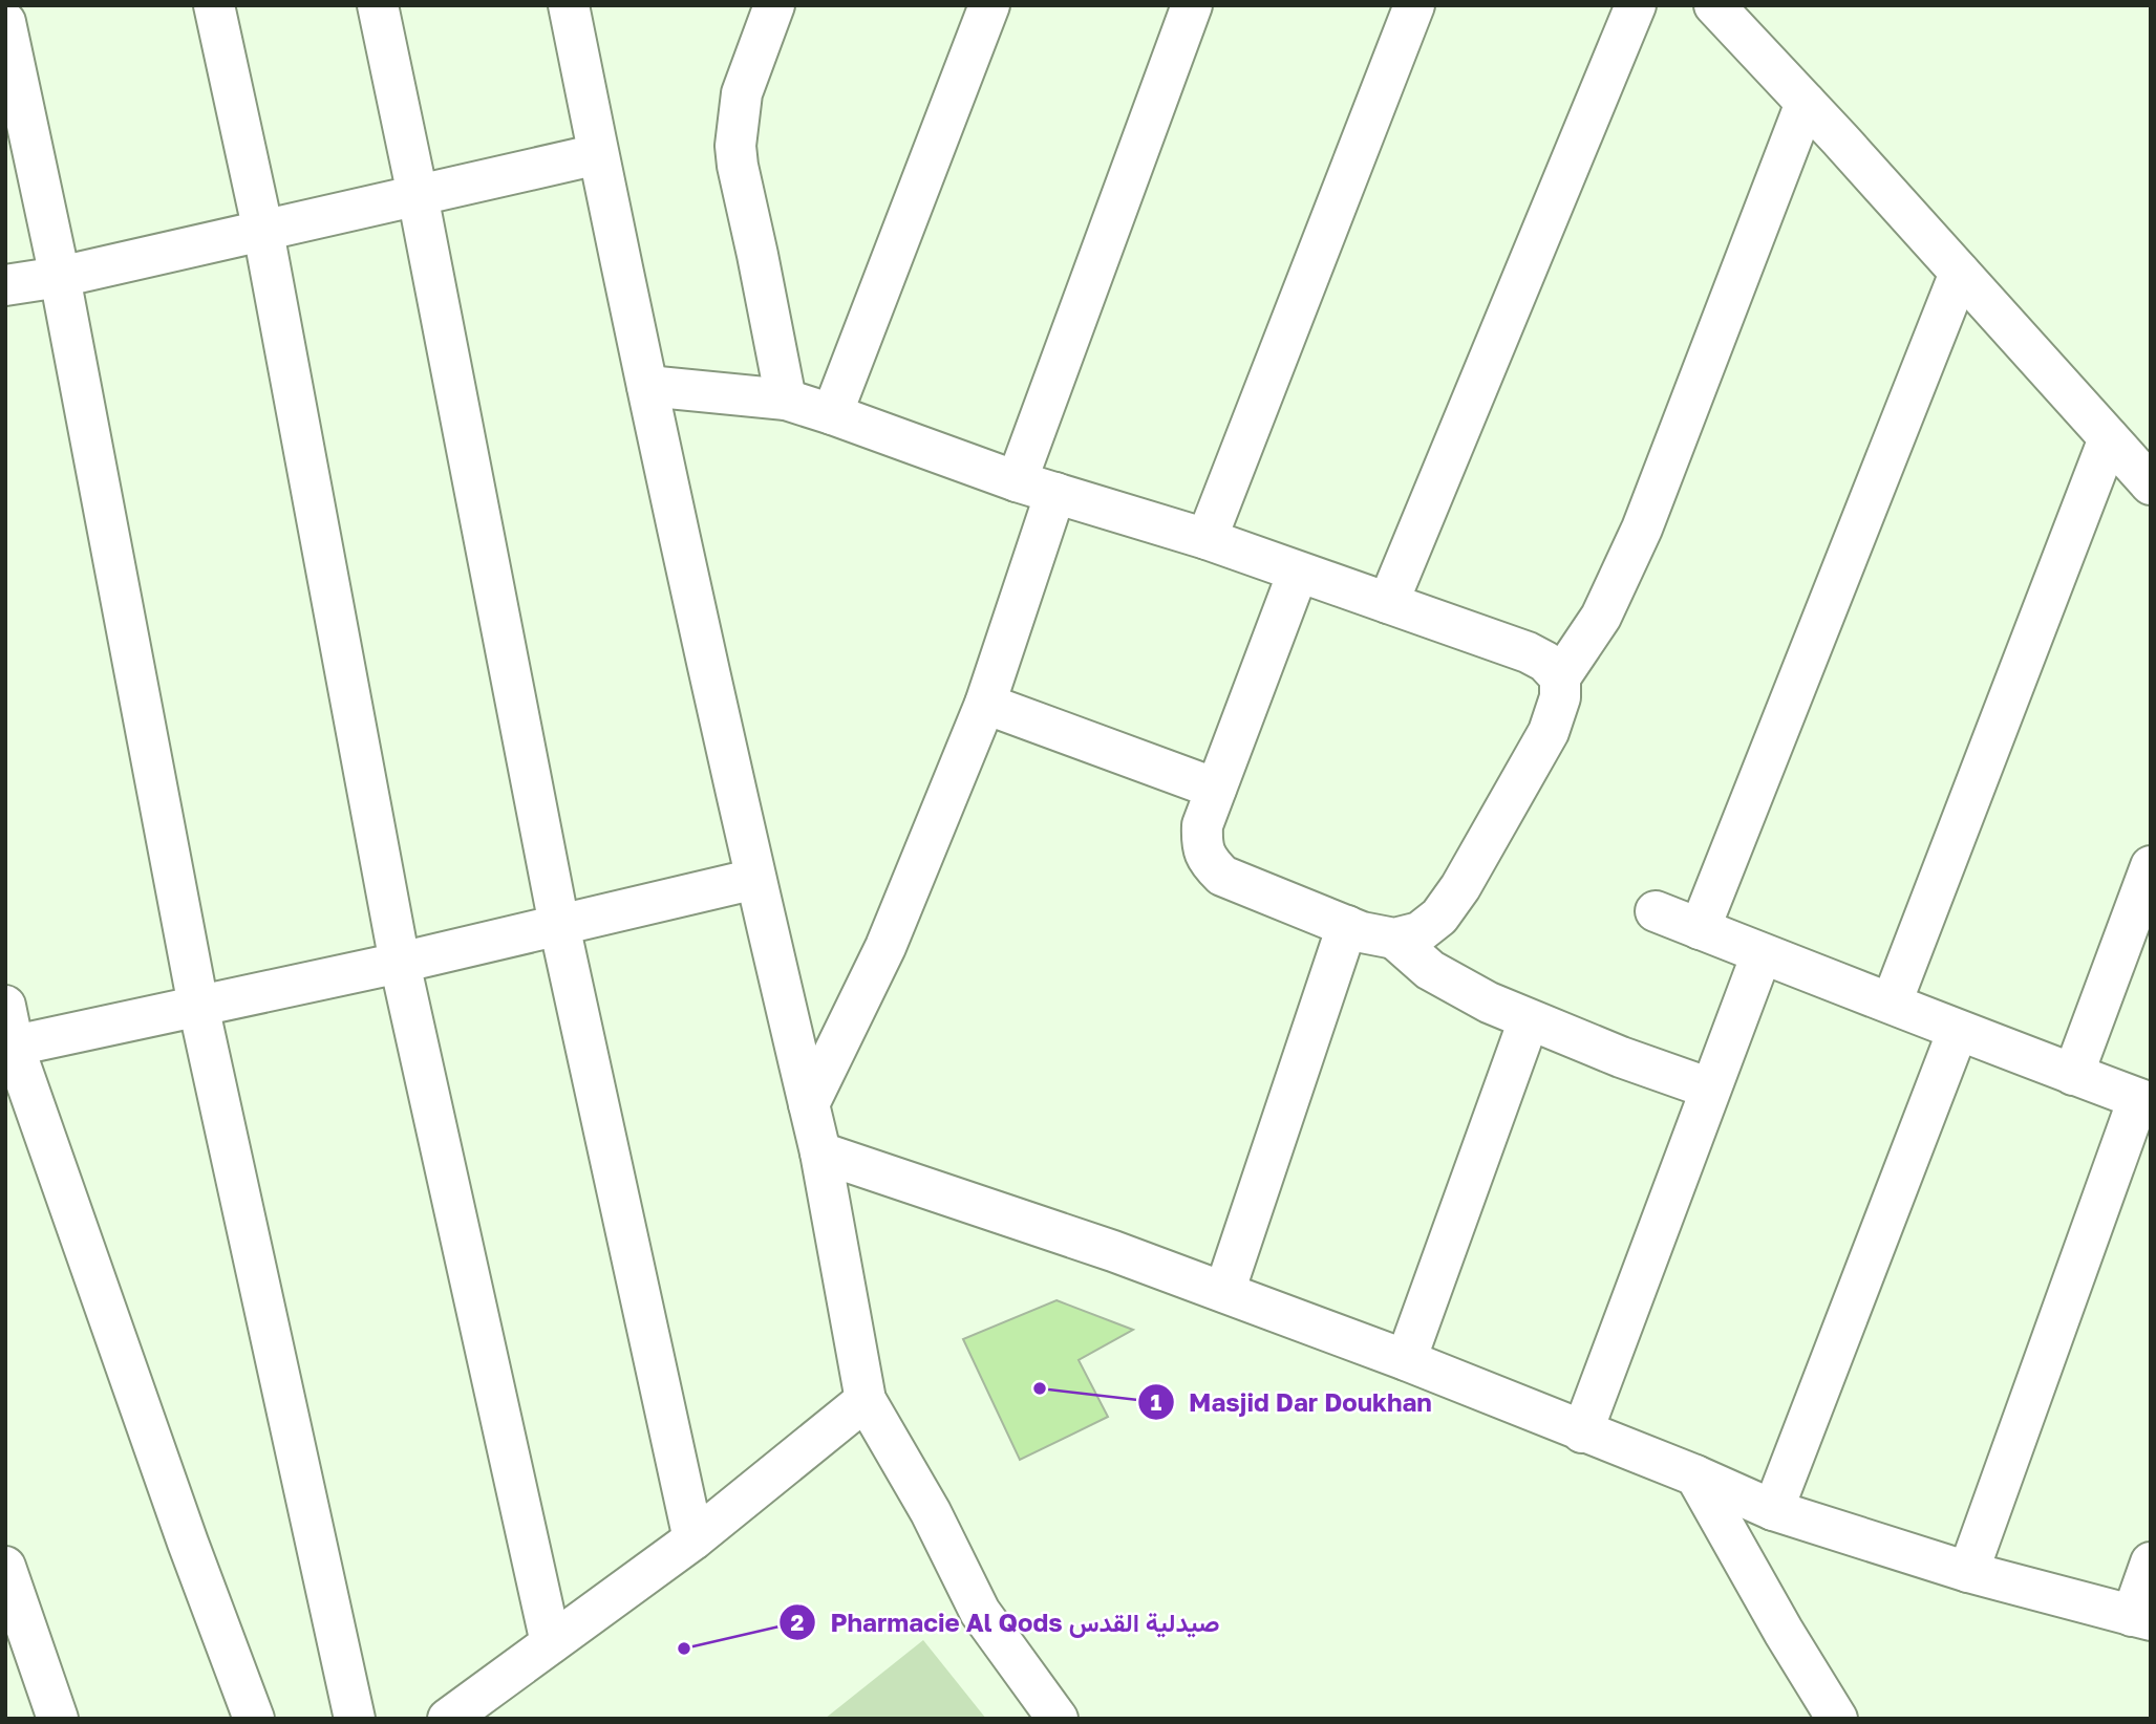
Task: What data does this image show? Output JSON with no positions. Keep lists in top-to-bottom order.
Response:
{
  "places": ["Masjid Dar Doukhan", "Pharmacie Al Qods صيدلية القدس"]
}
